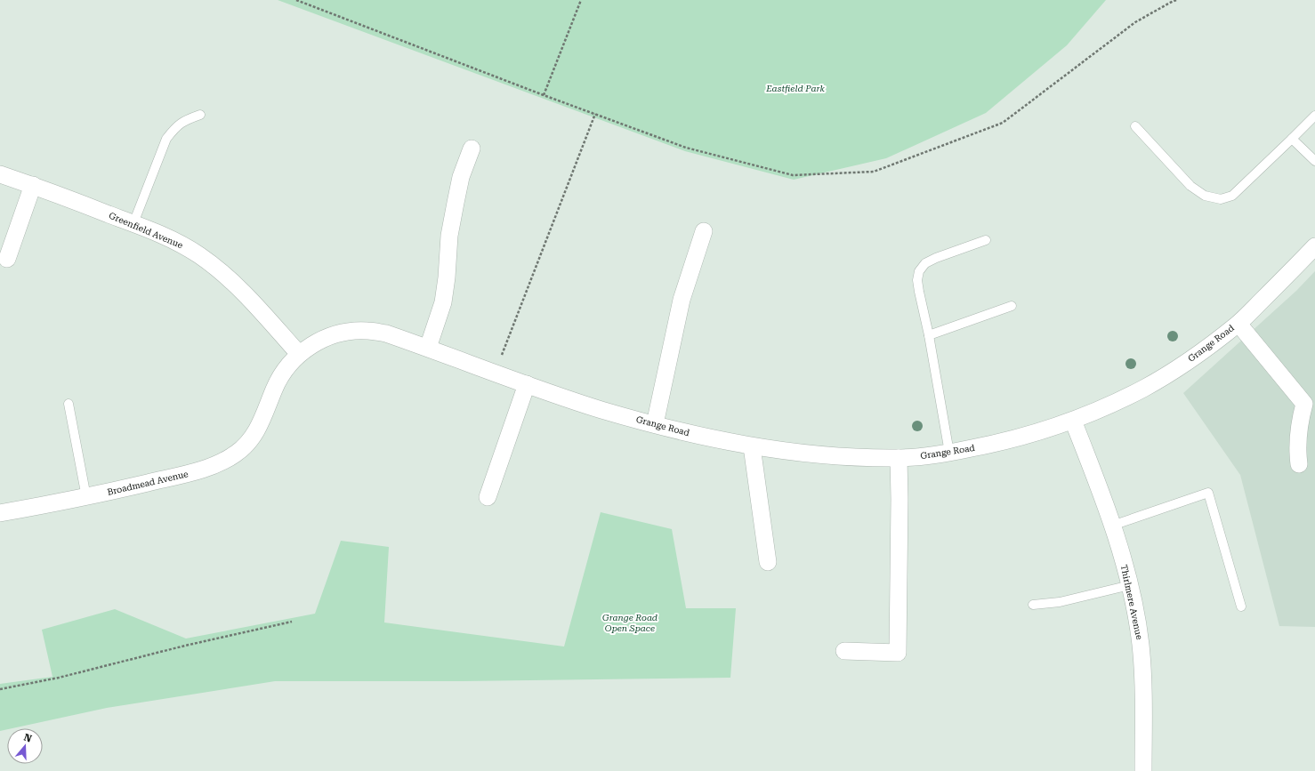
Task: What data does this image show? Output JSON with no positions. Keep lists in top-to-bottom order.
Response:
{
  "streets": {
    "street": [
      "Greenfield Avenue",
      "Grange Road",
      "Broadmead Avenue",
      "Thirlmere Avenue"
    ]
  },
  "crossings": [
    ["Greenfield Avenue", "Grange Road"],
    ["Grange Road", "Broadmead Avenue"],
    ["Grange Road", "Thirlmere Avenue"]
  ],
  "parks": ["Eastfield Park", "Grange Road Open Space"],
  "north": "top"
}
